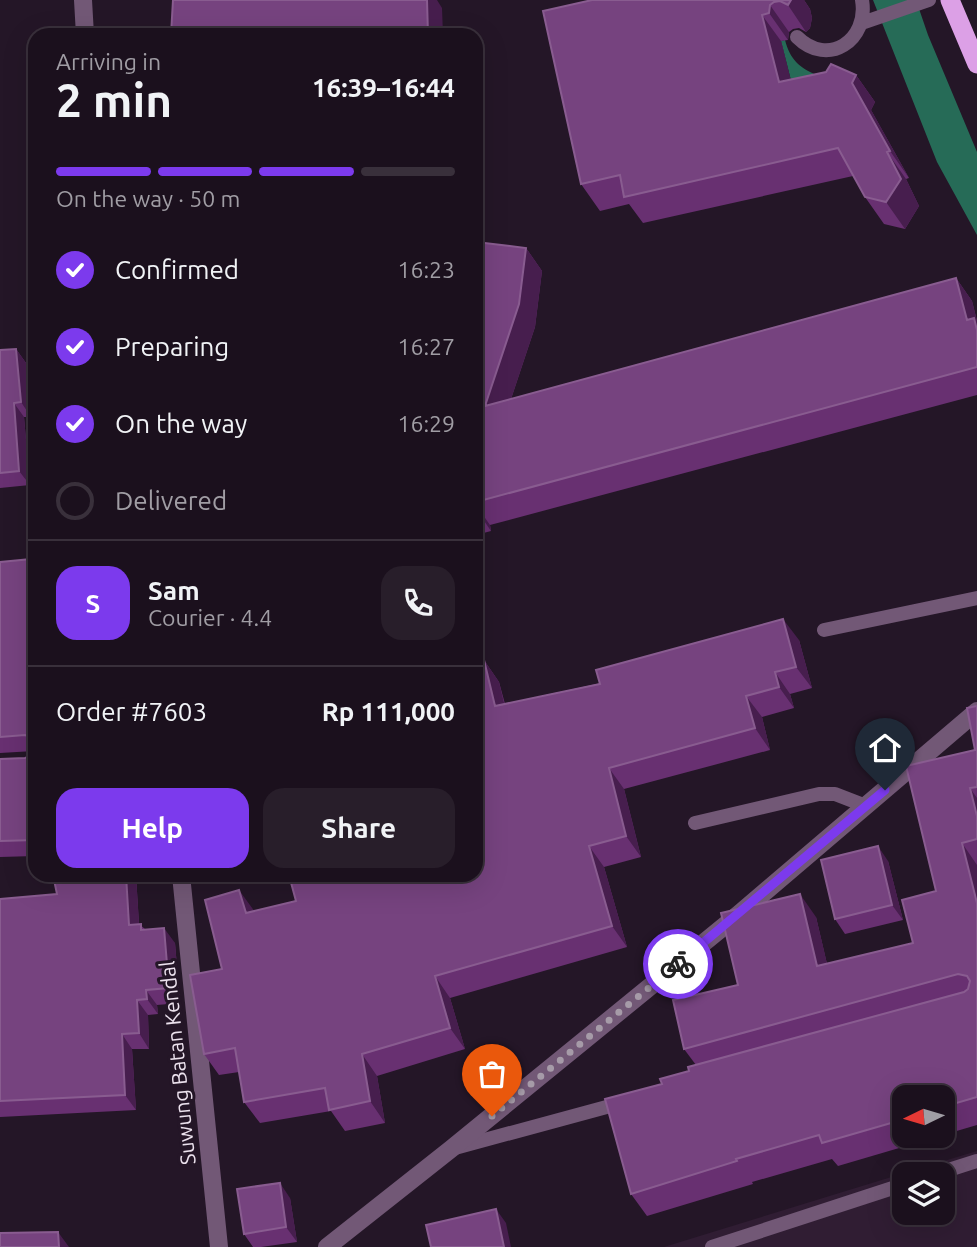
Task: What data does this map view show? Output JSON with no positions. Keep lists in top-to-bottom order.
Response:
{
  "streets": {
    "street": ["Suwung Batan Kendal"]
  },
  "north": "left",
  "page": {
    "heading": ["2 min", "Arriving in", "16:39–16:44"],
    "panel": [
      "Sam",
      "Courier · 4.4",
      "Order #7603",
      "Rp 111,000"
    ],
    "bar": "On the way · 50 m",
    "list": [
      ["Confirmed", "16:23"],
      ["Preparing", "16:27"],
      ["On the way", "16:29"],
      "Delivered"
    ],
    "round": "S",
    "buttons": ["Help", "Share"]
  }
}
